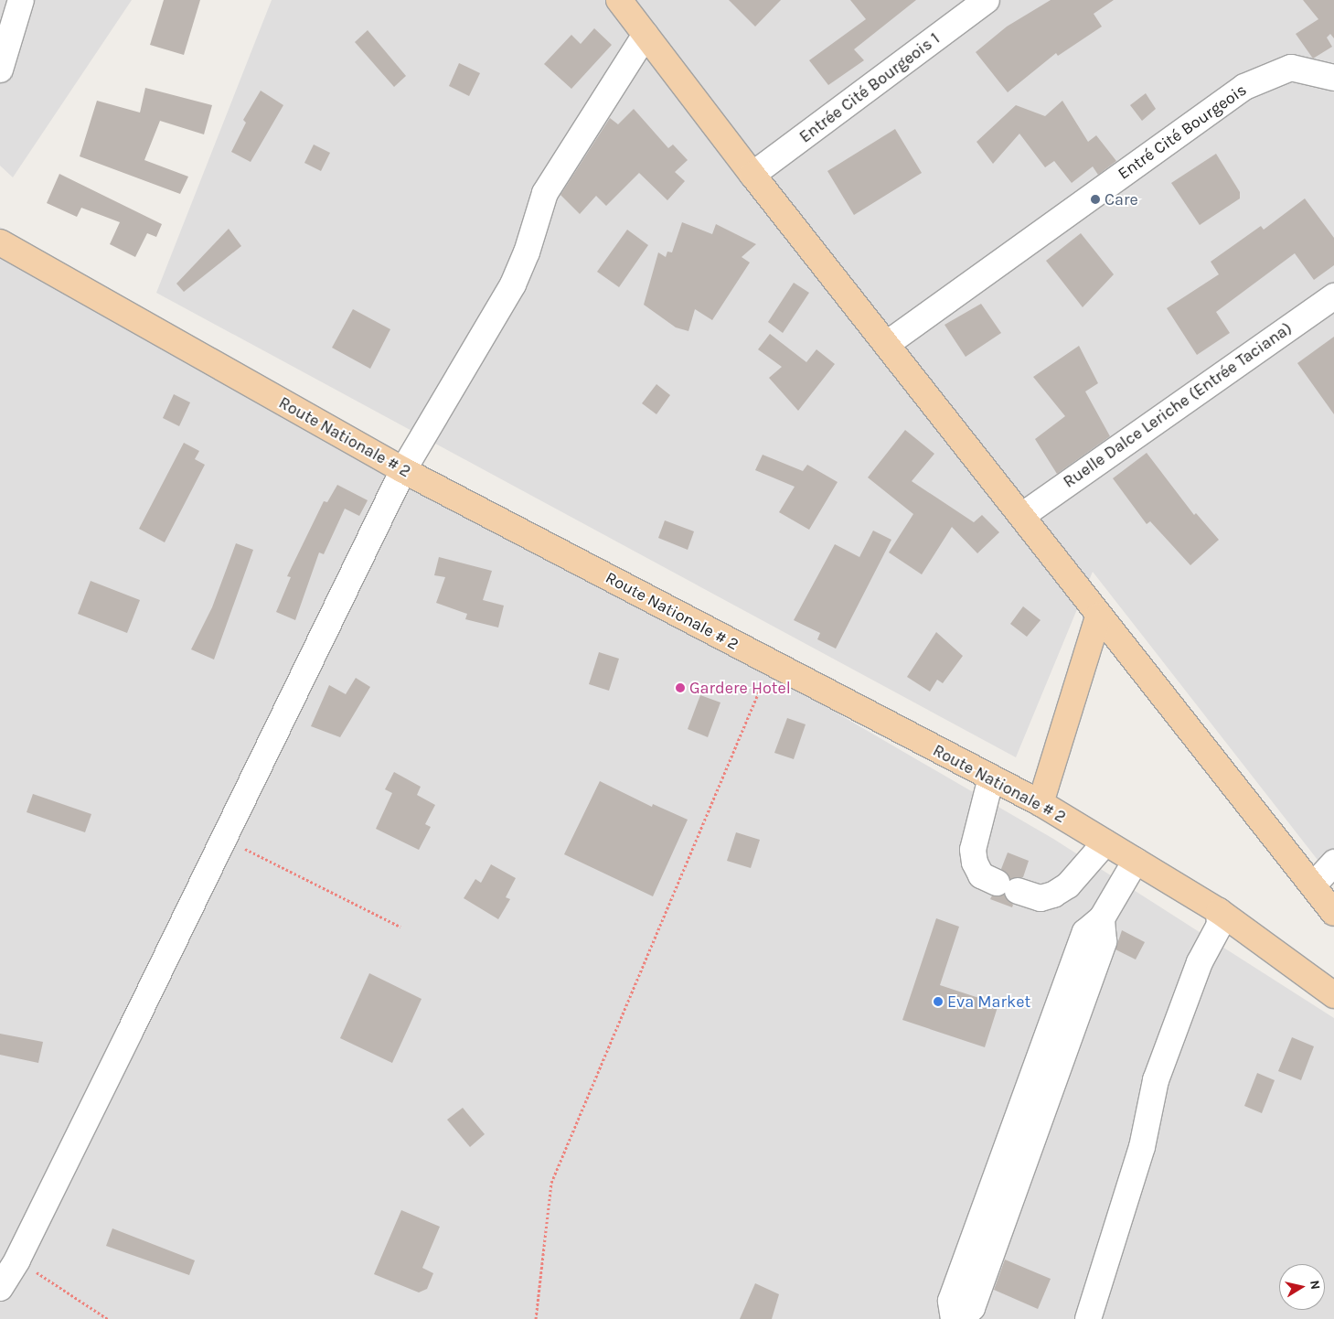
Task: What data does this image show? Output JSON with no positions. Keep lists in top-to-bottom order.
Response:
{
  "streets": {
    "main road": ["Route Nationale # 2"],
    "street": ["Entrée Cité Bourgeois 1", "Entré Cité Bourgeois", "Ruelle Dalce Leriche (Entrée Taciana)"]
  },
  "places": ["Care", "Gardere Hotel", "Eva Market"],
  "north": "right"
}
